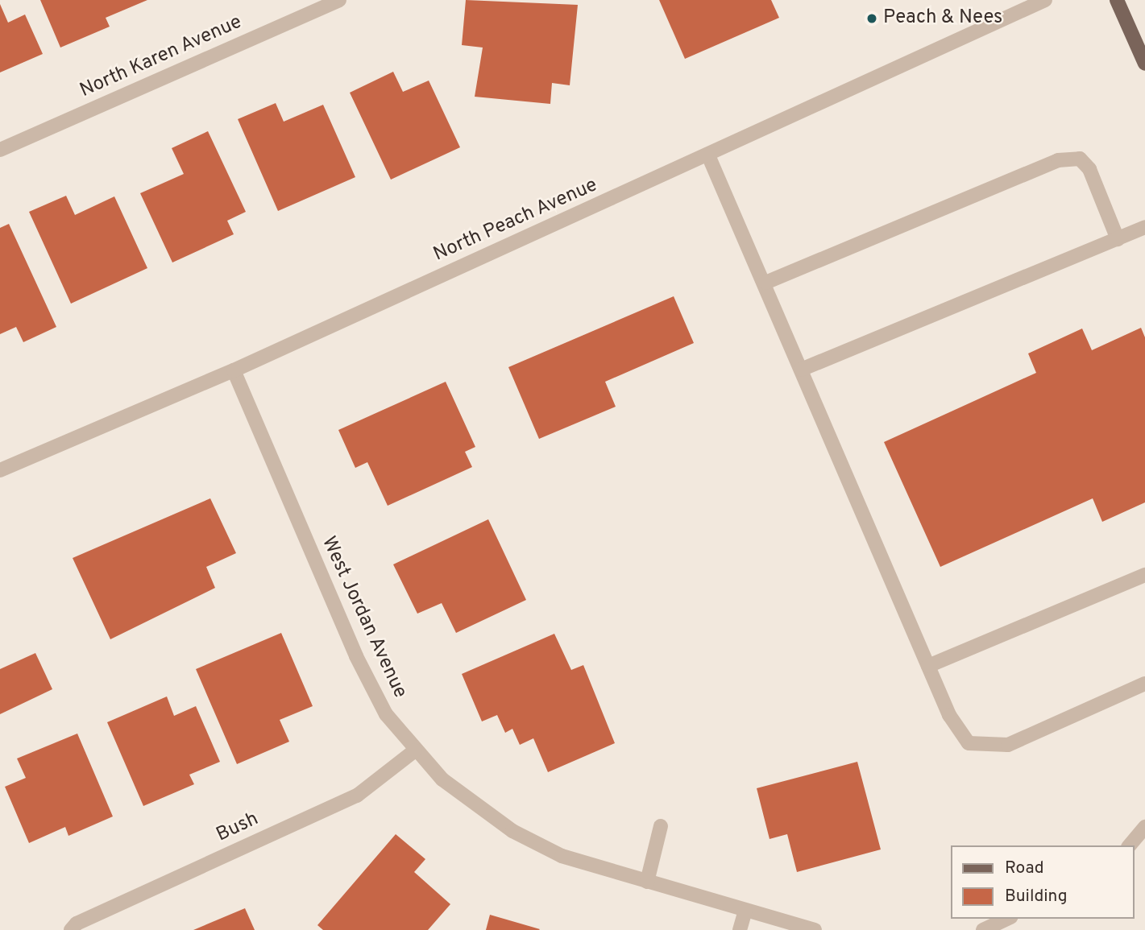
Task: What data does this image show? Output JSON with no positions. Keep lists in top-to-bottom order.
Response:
{
  "streets": {
    "street": [
      "North Karen Avenue",
      "North Peach Avenue",
      "West Jordan Avenue",
      "Bush"
    ]
  },
  "crossings": [
    ["North Peach Avenue", "West Jordan Avenue"],
    ["West Jordan Avenue", "Bush"]
  ],
  "places": ["Peach & Nees"],
  "legend": ["Road", "Building"]
}
